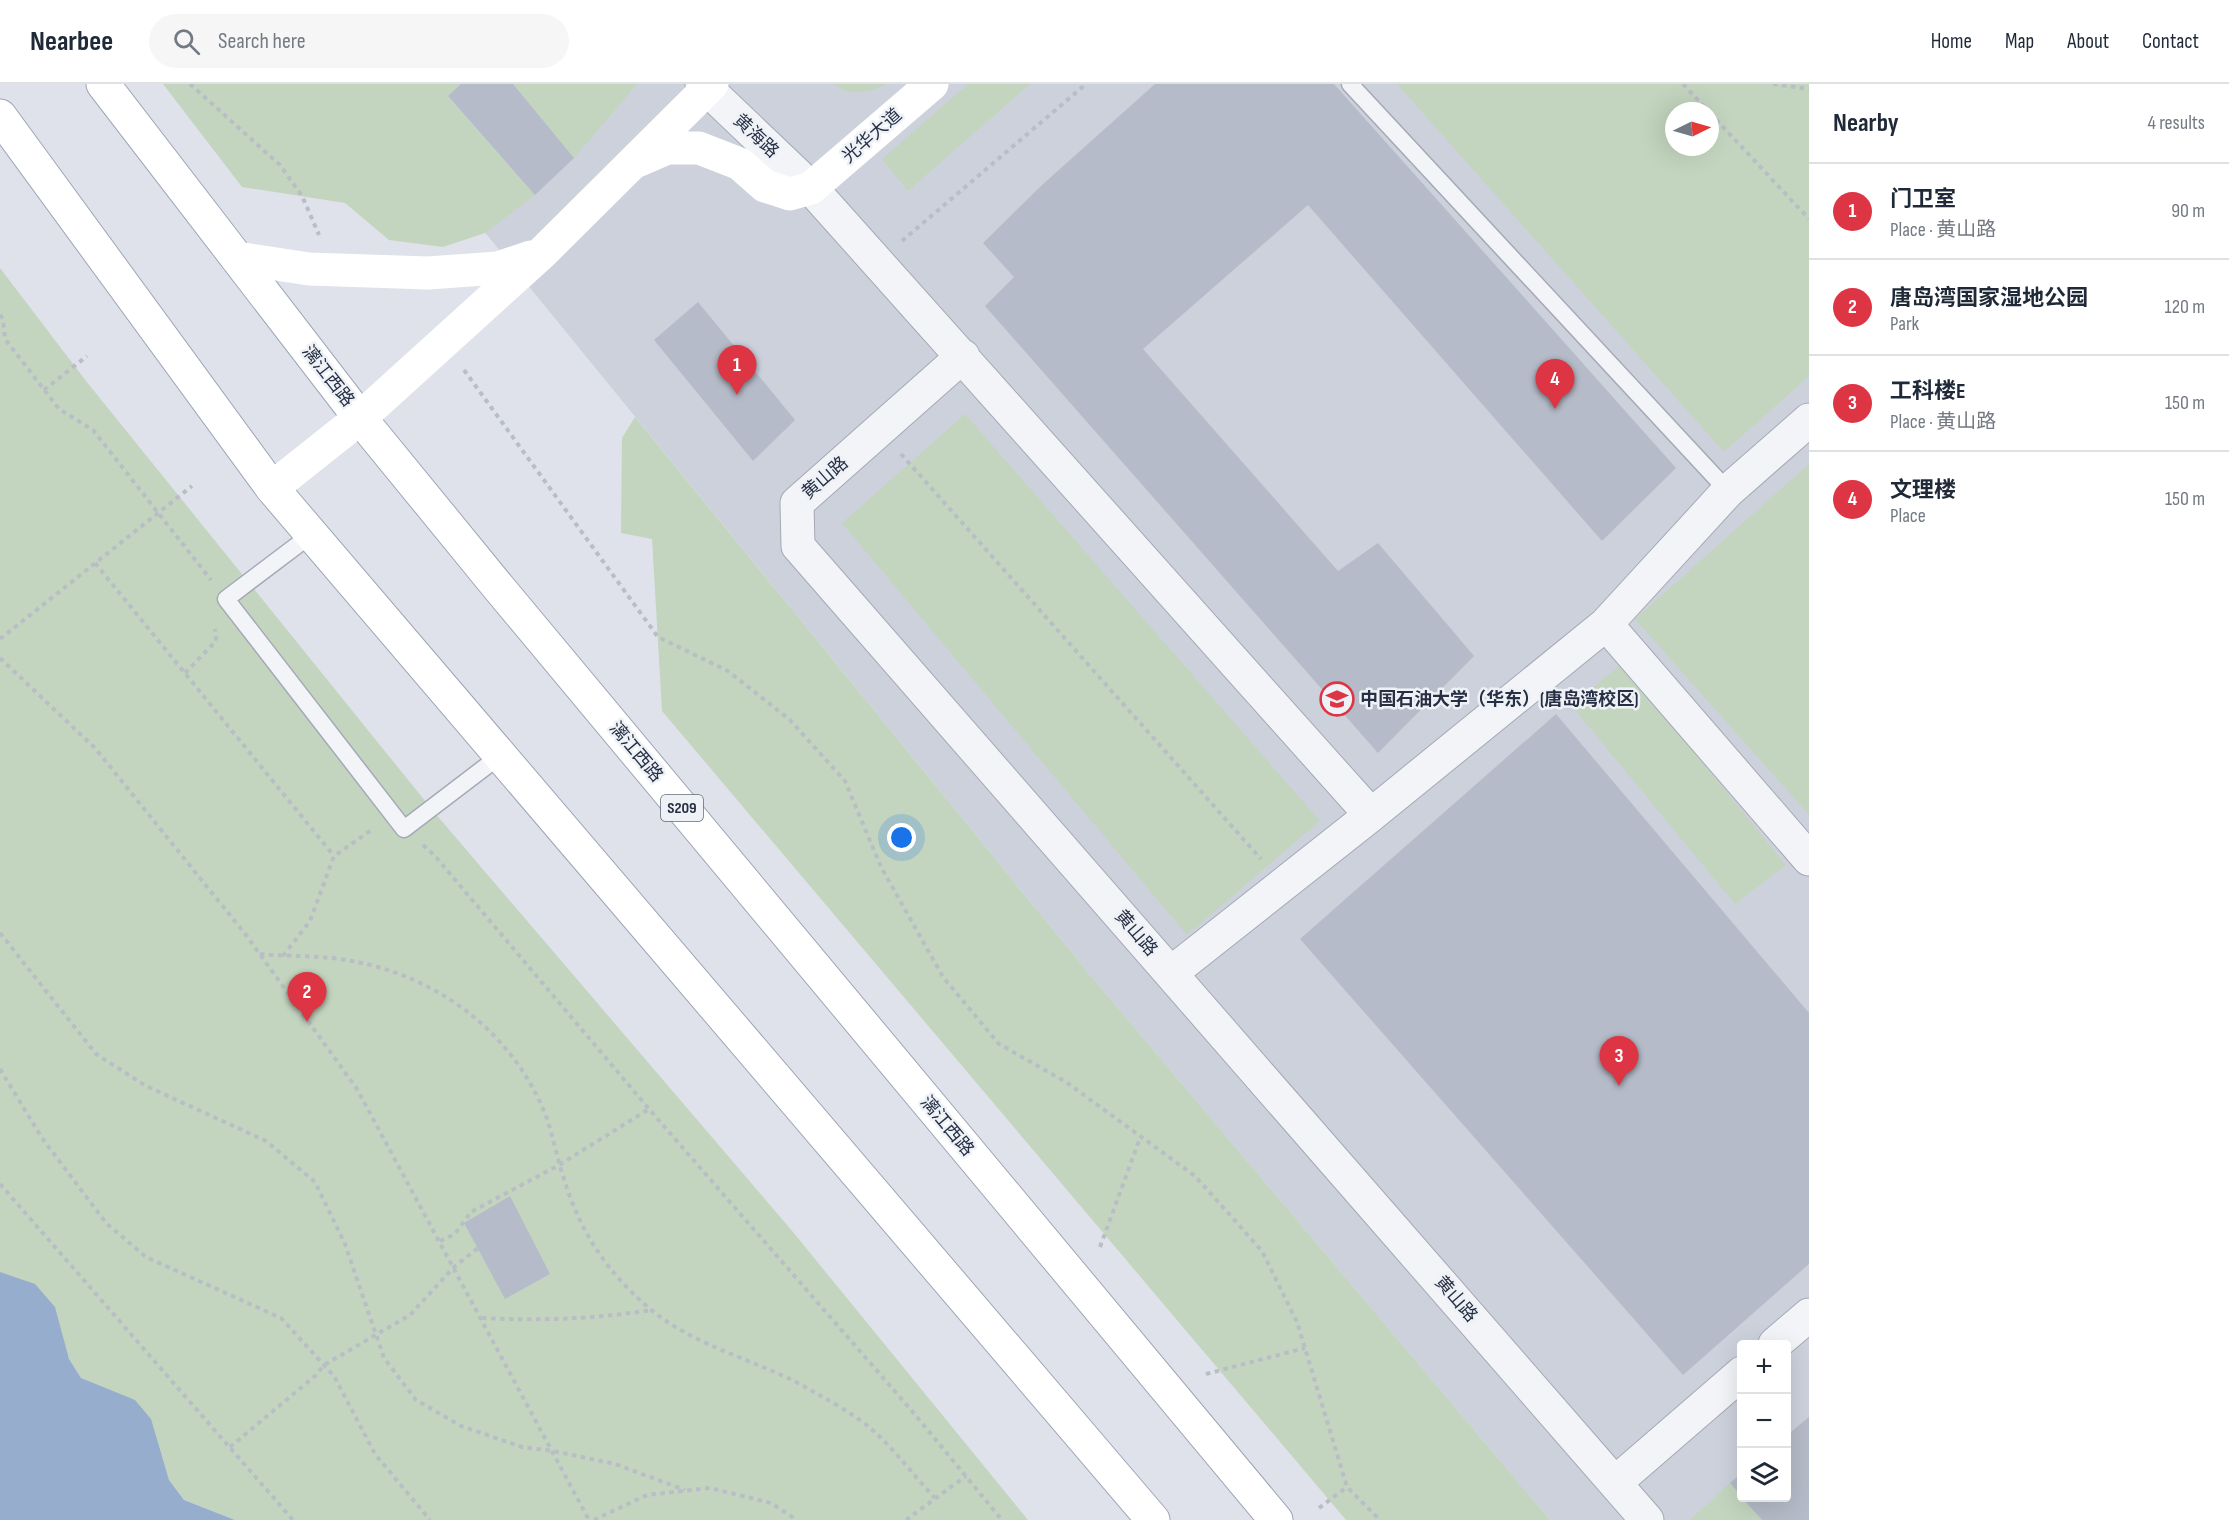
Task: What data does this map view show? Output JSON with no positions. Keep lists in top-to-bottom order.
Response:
{
  "streets": {
    "main road": ["光华大道", "漓江西路", "S209"],
    "street": ["黄海路", "黄山路"]
  },
  "crossings": [
    ["黄海路", "光华大道"],
    ["黄海路", "黄山路"]
  ],
  "places": {
    "school or university": ["中国石油大学（华东）(唐岛湾校区)"]
  },
  "north": "right",
  "page": {
    "header": "Nearbee",
    "search": "Search here",
    "nav": [
      "Home",
      "Map",
      "About",
      "Contact"
    ],
    "heading": ["Nearby", "4 results"],
    "list": [
      {
        "mark": "1",
        "name": "门卫室",
        "note": "Place · 黄山路",
        "value": "90 m"
      },
      {
        "mark": "2",
        "name": "唐岛湾国家湿地公园",
        "note": "Park",
        "value": "120 m"
      },
      {
        "mark": "3",
        "name": "工科楼E",
        "note": "Place · 黄山路",
        "value": "150 m"
      },
      {
        "mark": "4",
        "name": "文理楼",
        "note": "Place",
        "value": "150 m"
      }
    ],
    "pins": [
      "1",
      "4",
      "2",
      "3"
    ],
    "map_buttons": ["+", "−"]
  }
}
